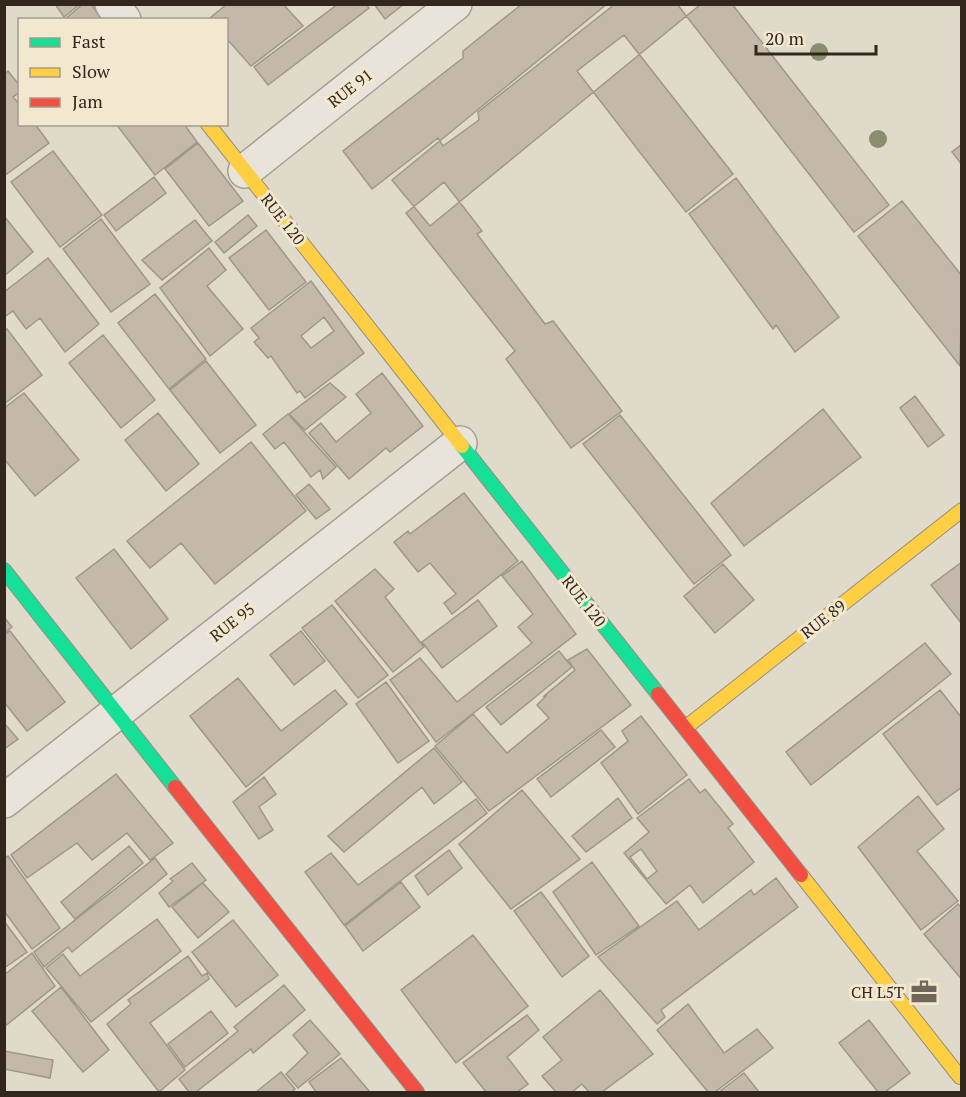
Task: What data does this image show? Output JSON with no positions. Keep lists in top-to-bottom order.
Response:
{
  "streets": {
    "street": [
      "RUE 91",
      "RUE 120",
      "RUE 89",
      "RUE 95"
    ]
  },
  "crossings": [
    ["RUE 91", "RUE 120"],
    ["RUE 120", "RUE 89"],
    ["RUE 120", "RUE 95"]
  ],
  "places": {
    "office": ["CH L5T"]
  },
  "legend": ["Fast", "Slow", "Jam"],
  "scale_bar": "20 m"
}
